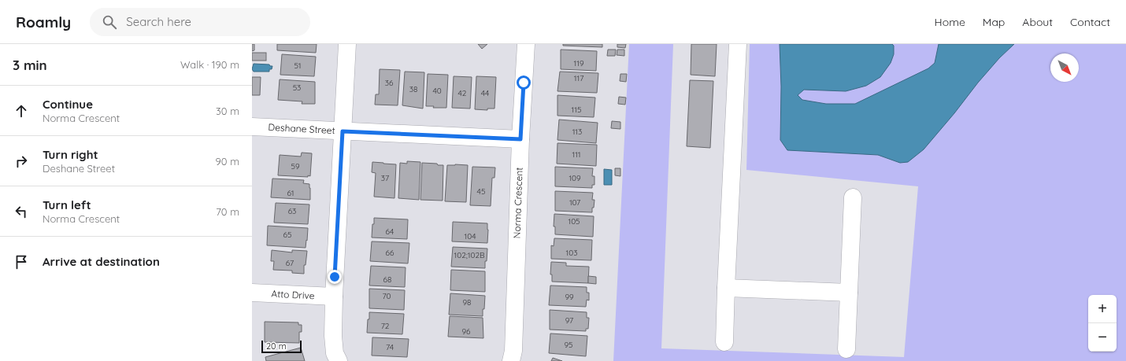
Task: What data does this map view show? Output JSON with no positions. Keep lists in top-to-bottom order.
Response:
{
  "streets": {
    "street": ["Deshane Street", "Norma Crescent", "Atto Drive"]
  },
  "crossings": [
    ["Deshane Street", "Norma Crescent"]
  ],
  "house_numbers": [
    "119",
    "51",
    "117",
    "36",
    "53",
    "38",
    "40",
    "42",
    "44",
    "115",
    "113",
    "111",
    "59",
    "37",
    "109",
    "45",
    "61",
    "107",
    "63",
    "105",
    "64",
    "65",
    "104",
    "66",
    "103",
    "102;102B",
    "67",
    "68",
    "70",
    "99",
    "98",
    "97",
    "72",
    "96",
    "95",
    "74"
  ],
  "scale_bar": "20 m",
  "north": "bottom right",
  "page": {
    "header": "Roamly",
    "search": "Search here",
    "nav": [
      "Home",
      "Map",
      "About",
      "Contact"
    ],
    "heading": ["3 min", "Walk · 190 m"],
    "list": [
      ["Continue", "Norma Crescent", "30 m"],
      ["Turn right", "Deshane Street", "90 m"],
      ["Turn left", "Norma Crescent", "70 m"],
      "Arrive at destination"
    ],
    "map_buttons": ["+", "−"],
    "scale": "20 m"
  }
}
